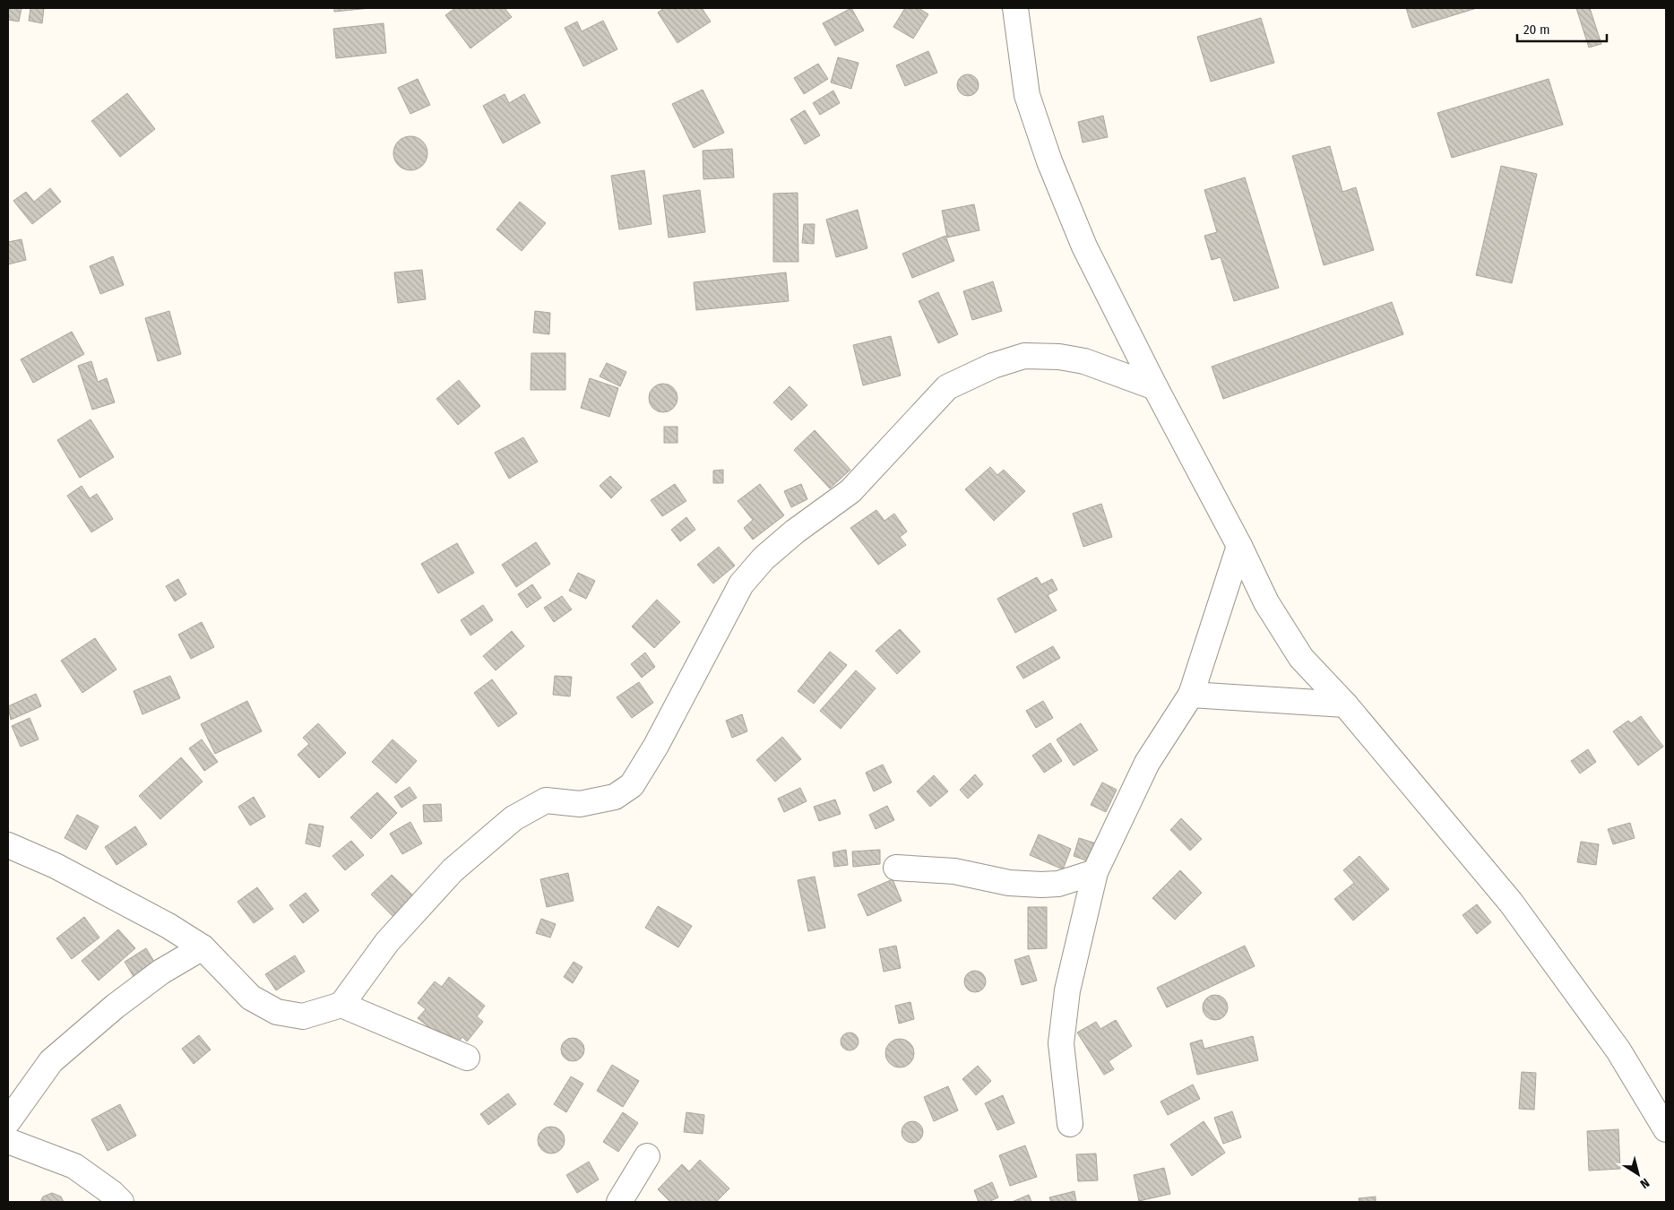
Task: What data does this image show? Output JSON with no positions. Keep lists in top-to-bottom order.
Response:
{
  "scale_bar": "20 m",
  "north": "bottom right"
}
